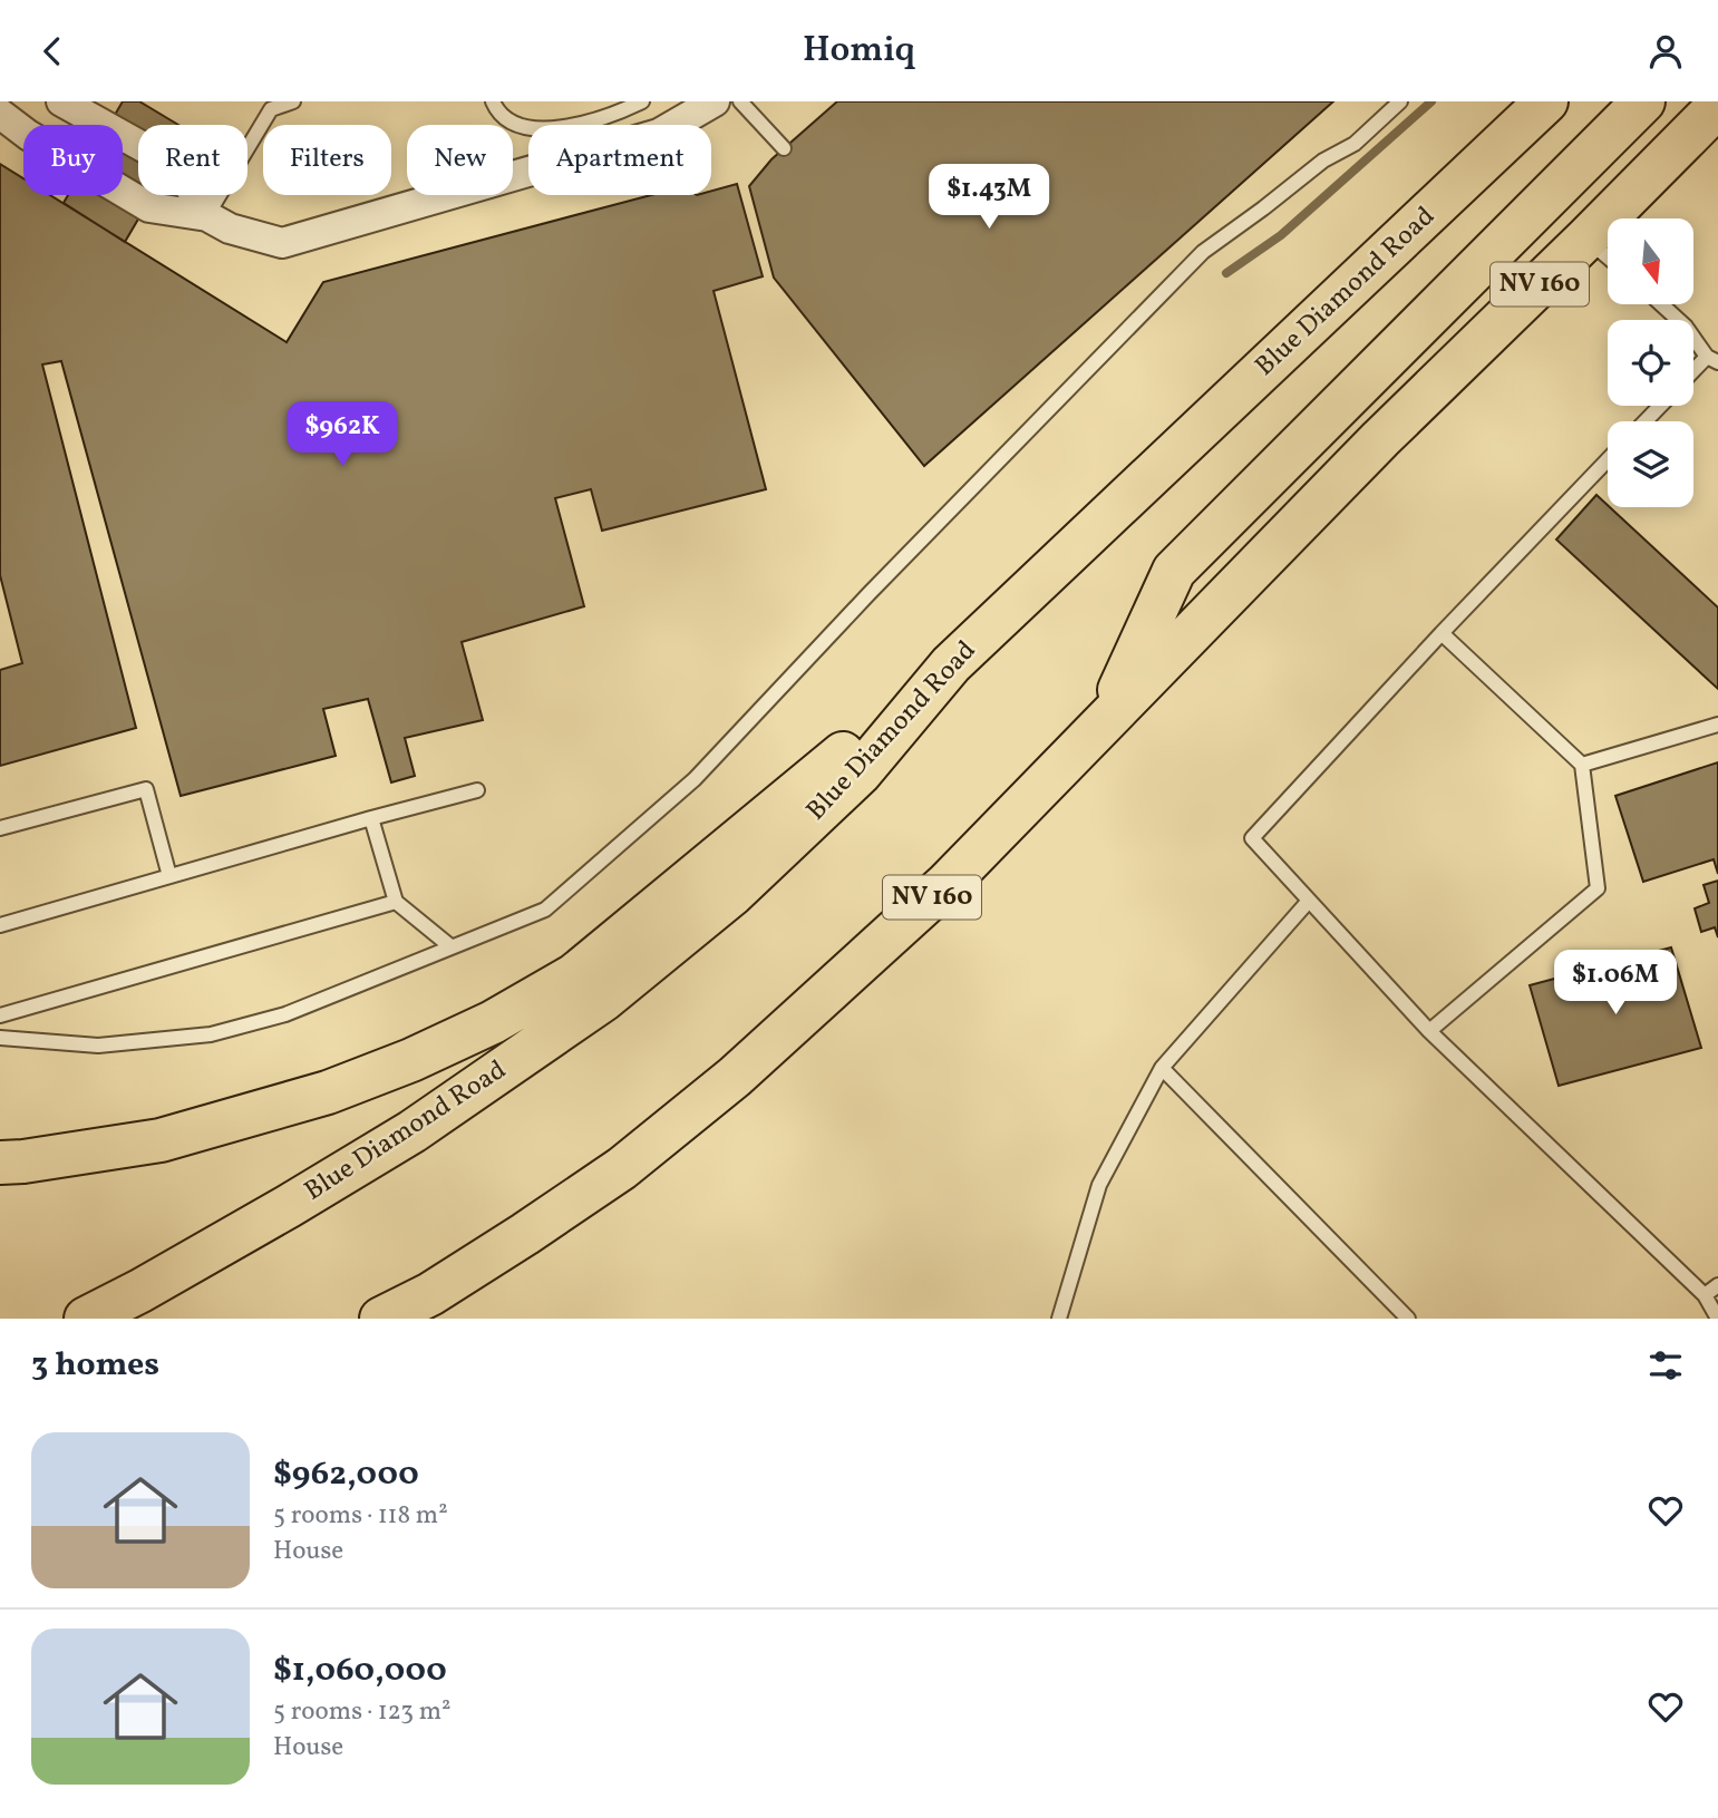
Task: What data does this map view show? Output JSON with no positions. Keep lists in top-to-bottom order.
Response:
{
  "streets": {
    "highway": ["NV 160", "Blue Diamond Road"]
  },
  "north": "bottom",
  "page": {
    "header": "Homiq",
    "chip": [
      "Buy",
      "Rent",
      "Filters",
      "New",
      "Apartment"
    ],
    "price": ["$1.43M", "$962K", "$1.06M"],
    "heading": "3 homes",
    "list": [
      {
        "name": "$962,000",
        "note": "5 rooms · 118 m² · House"
      },
      {
        "name": "$1,060,000",
        "note": "5 rooms · 123 m² · House"
      }
    ]
  }
}
